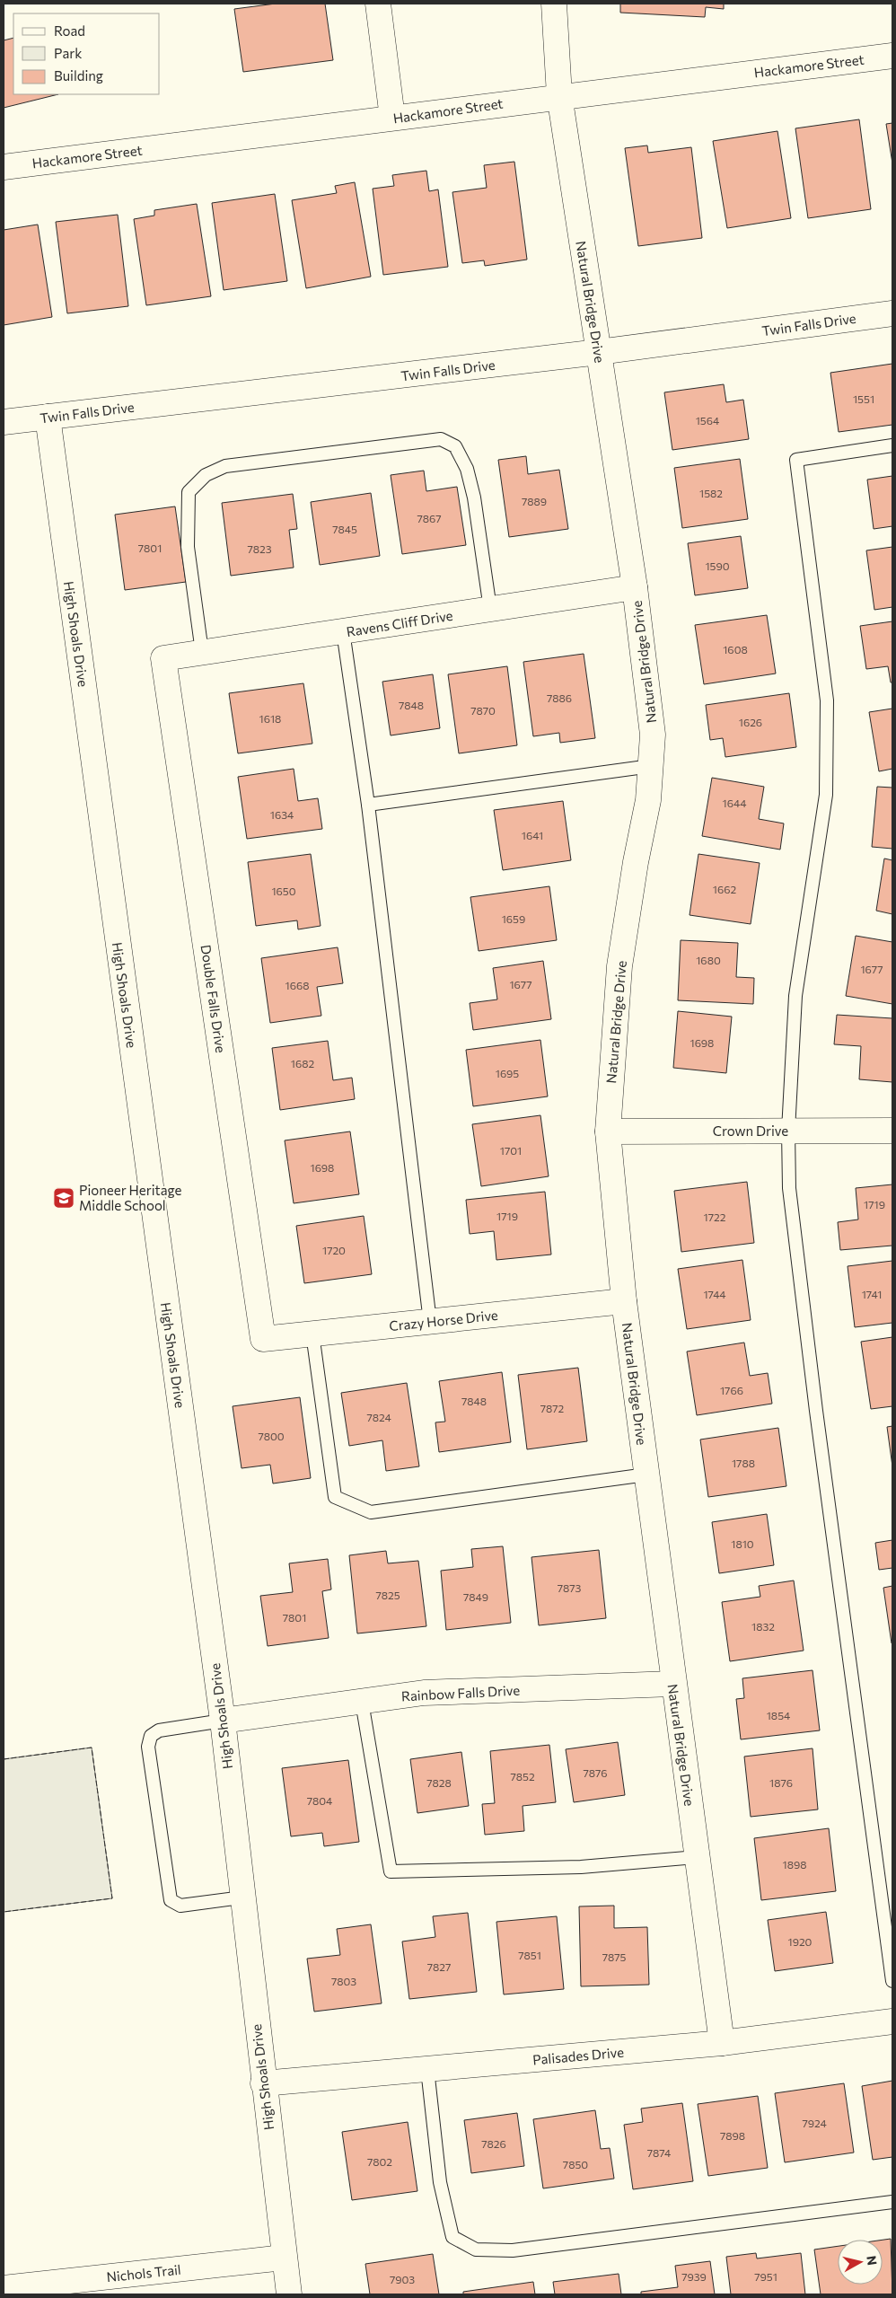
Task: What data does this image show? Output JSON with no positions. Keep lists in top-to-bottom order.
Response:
{
  "streets": {
    "street": [
      "Hackamore Street",
      "Natural Bridge Drive",
      "Twin Falls Drive",
      "Ravens Cliff Drive",
      "High Shoals Drive",
      "Double Falls Drive",
      "Crown Drive",
      "Crazy Horse Drive",
      "Rainbow Falls Drive",
      "Palisades Drive",
      "Nichols Trail"
    ]
  },
  "crossings": [
    ["Hackamore Street", "Natural Bridge Drive"],
    ["Natural Bridge Drive", "Twin Falls Drive"],
    ["Natural Bridge Drive", "Ravens Cliff Drive"],
    ["Natural Bridge Drive", "Crown Drive"],
    ["Natural Bridge Drive", "Crazy Horse Drive"],
    ["Natural Bridge Drive", "Rainbow Falls Drive"],
    ["Natural Bridge Drive", "Palisades Drive"],
    ["Twin Falls Drive", "High Shoals Drive"],
    ["Ravens Cliff Drive", "Double Falls Drive"],
    ["High Shoals Drive", "Rainbow Falls Drive"],
    ["High Shoals Drive", "Palisades Drive"],
    ["High Shoals Drive", "Nichols Trail"],
    ["Double Falls Drive", "Crazy Horse Drive"]
  ],
  "places": {
    "school or university": ["Pioneer Heritage Middle School"]
  },
  "house_numbers": [
    "1551",
    "1564",
    "1582",
    "7889",
    "7867",
    "7845",
    "7801",
    "7823",
    "1590",
    "1608",
    "7886",
    "7848",
    "7870",
    "1618",
    "1626",
    "1644",
    "1634",
    "1641",
    "1662",
    "1650",
    "1659",
    "1680",
    "1677",
    "1677",
    "1668",
    "1698",
    "1682",
    "1695",
    "1701",
    "1698",
    "1719",
    "1719",
    "1722",
    "1720",
    "1744",
    "1741",
    "1766",
    "7848",
    "7872",
    "7824",
    "7800",
    "1788",
    "1810",
    "7873",
    "7825",
    "7849",
    "7801",
    "1832",
    "1854",
    "7876",
    "7852",
    "7828",
    "1876",
    "7804",
    "1898",
    "1920",
    "7851",
    "7875",
    "7827",
    "7803",
    "7924",
    "7898",
    "7826",
    "7874",
    "7802",
    "7850",
    "7939",
    "7951",
    "7903"
  ],
  "legend": ["Road", "Park", "Building"],
  "north": "right"
}
